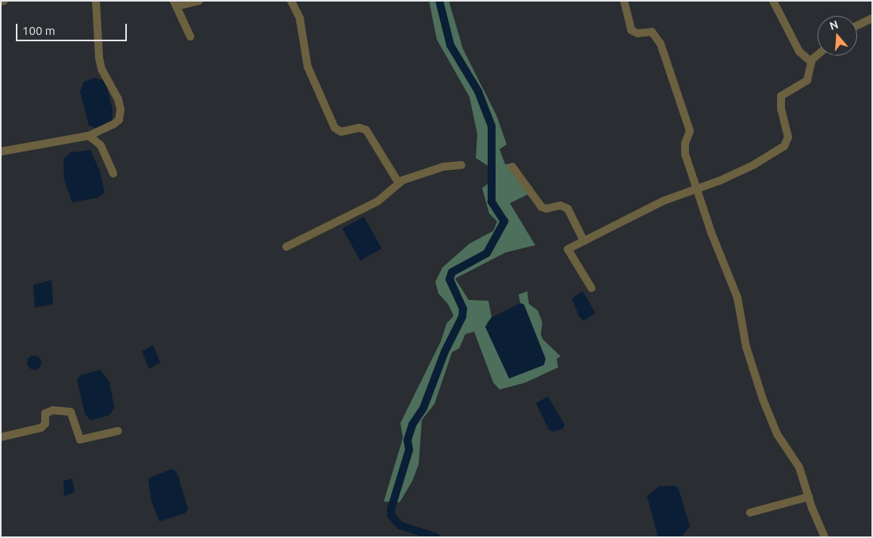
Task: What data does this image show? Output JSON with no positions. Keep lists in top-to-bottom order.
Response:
{
  "scale_bar": "100 m",
  "north": "top"
}
